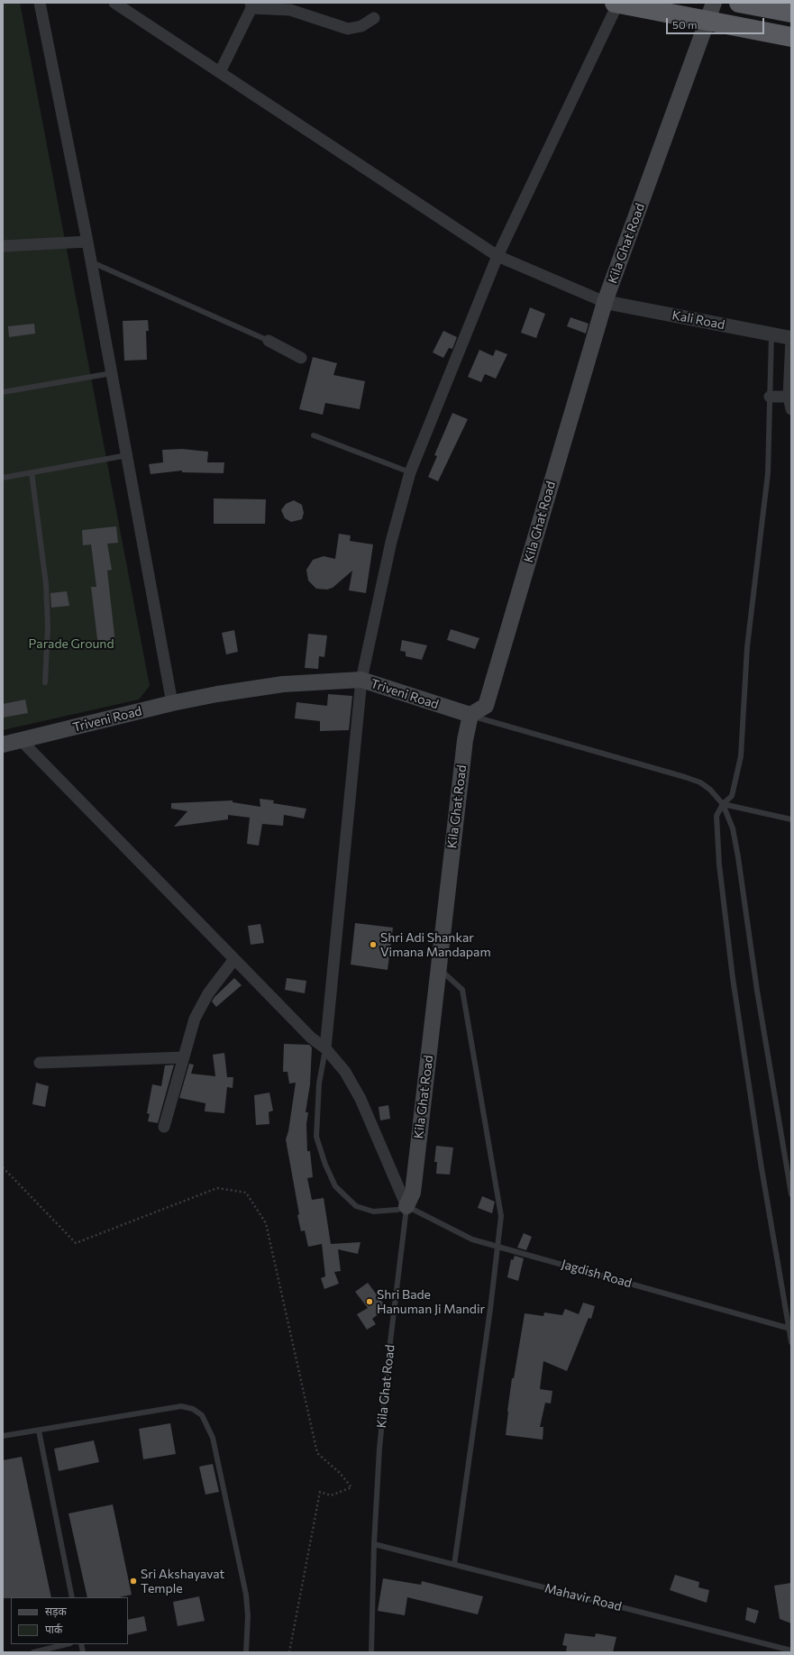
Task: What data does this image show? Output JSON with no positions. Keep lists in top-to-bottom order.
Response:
{
  "streets": {
    "main road": ["Kila Ghat Road", "Triveni Road"],
    "street": ["Kali Road"],
    "lane": ["Jagdish Road", "Mahavir Road"]
  },
  "crossings": [
    ["Kila Ghat Road", "Kali Road"],
    ["Kila Ghat Road", "Triveni Road"],
    ["Kila Ghat Road", "Jagdish Road"],
    ["Kila Ghat Road", "Mahavir Road"]
  ],
  "parks": ["Parade Ground"],
  "places": ["Shri Adi Shankar Vimana Mandapam", "Shri Bade Hanuman Ji Mandir", "Sri Akshayavat Temple"],
  "legend": ["सड़क", "पार्क"],
  "scale_bar": "50 m"
}
